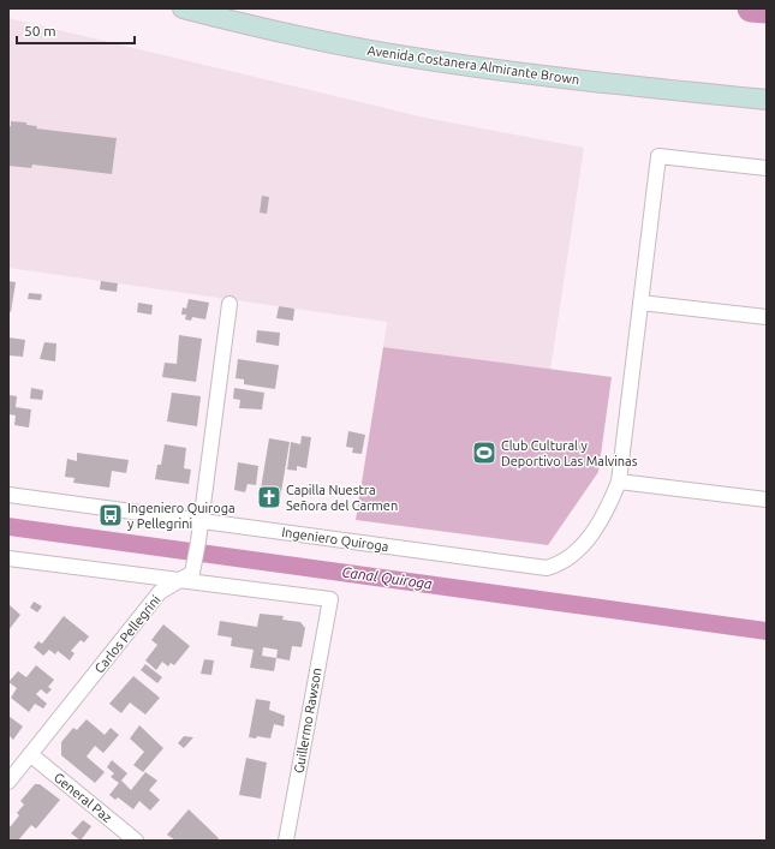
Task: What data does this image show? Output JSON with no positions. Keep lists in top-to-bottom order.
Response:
{
  "streets": {
    "main road": ["Avenida Costanera Almirante Brown"],
    "street": [
      "Ingeniero Quiroga",
      "Carlos Pellegrini",
      "Guillermo Rawson",
      "General Paz"
    ]
  },
  "crossings": [
    ["Ingeniero Quiroga", "Carlos Pellegrini"],
    ["Carlos Pellegrini", "Guillermo Rawson"],
    ["Carlos Pellegrini", "General Paz"]
  ],
  "water": ["Canal Quiroga"],
  "places": {
    "sports": ["Club Cultural y Deportivo Las Malvinas"],
    "church": ["Capilla Nuestra Señora del Carmen"],
    "bus stop": ["Ingeniero Quiroga y Pellegrini"]
  },
  "scale_bar": "50 m"
}
